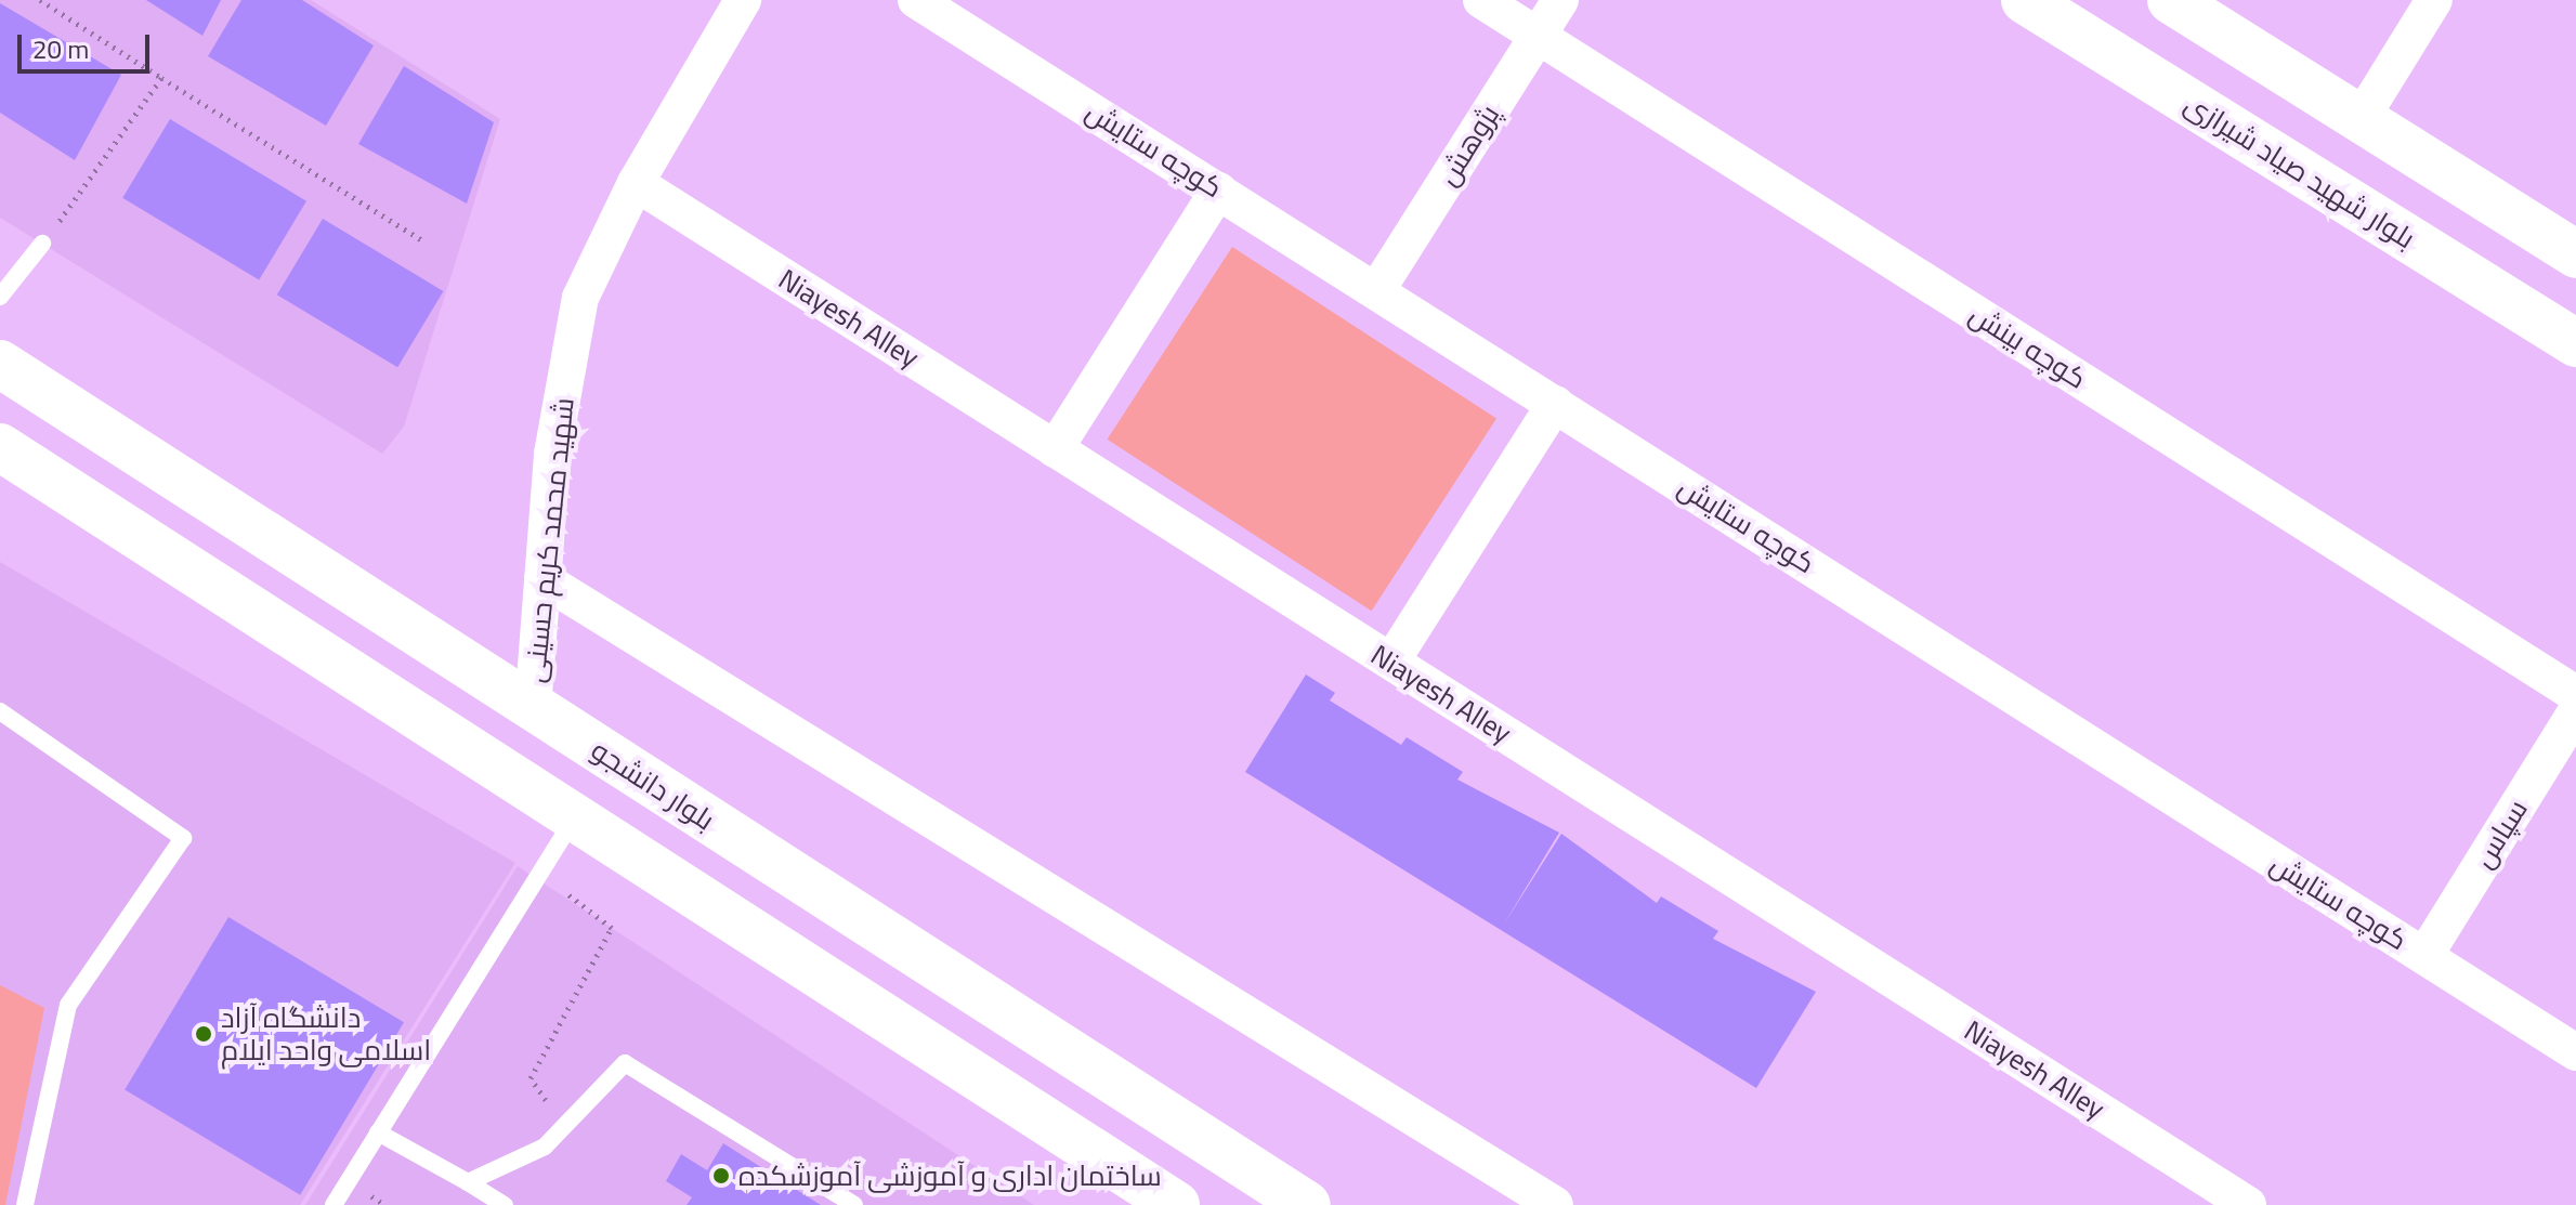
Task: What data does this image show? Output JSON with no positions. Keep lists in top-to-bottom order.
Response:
{
  "streets": {
    "main road": ["بلوار شهید صیاد شیرازی", "بلوار دانشجو"],
    "street": [
      "پژوهش",
      "کوچه ستایش",
      "Niayesh Alley",
      "کوچه بینش",
      "شهید محمد‌ کریم حسینی",
      "سپاس"
    ]
  },
  "crossings": [
    ["پژوهش", "کوچه ستایش"],
    ["پژوهش", "کوچه بینش"],
    ["کوچه ستایش", "سپاس"],
    ["Niayesh Alley", "شهید محمد‌ کریم حسینی"],
    ["شهید محمد‌ کریم حسینی", "بلوار دانشجو"]
  ],
  "places": ["دانشگاه آزاد اسلامی واحد ایلام", "ساختمان اداری و آموزشی آموزشکده"],
  "scale_bar": "20 m"
}
